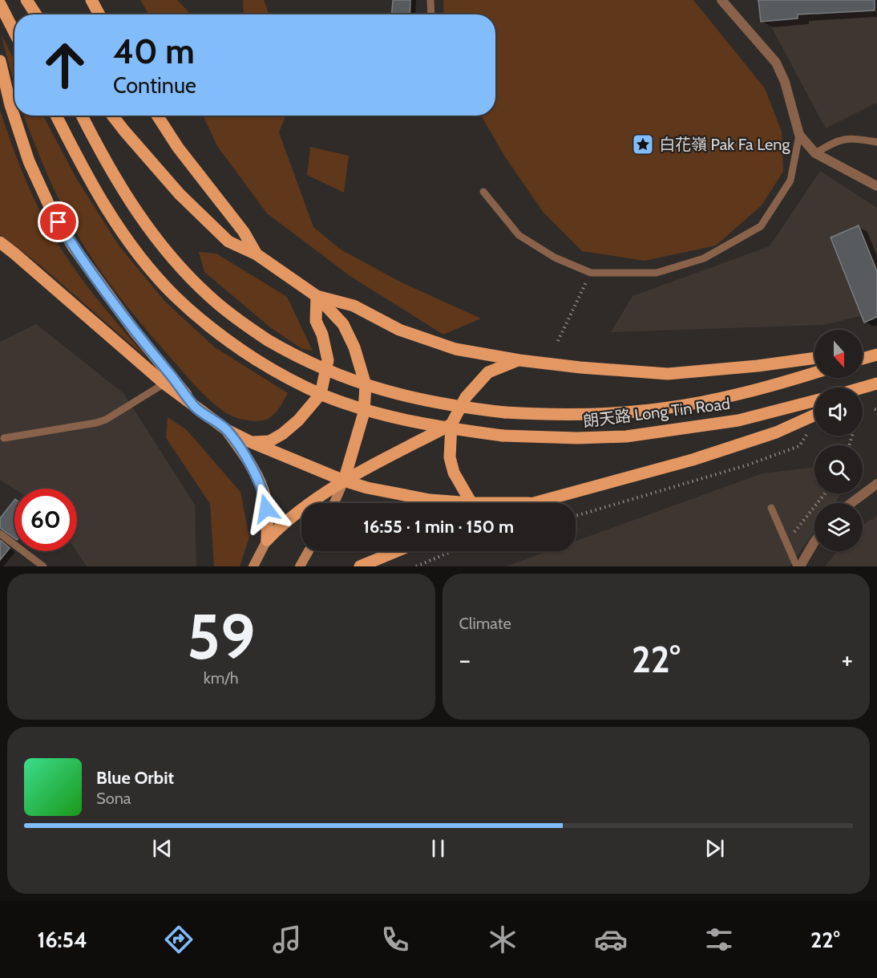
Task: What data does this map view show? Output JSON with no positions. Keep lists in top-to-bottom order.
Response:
{
  "streets": {
    "main road": ["朗天路 Long Tin Road"]
  },
  "places": {
    "place": ["白花嶺 Pak Fa Leng"]
  },
  "north": "bottom",
  "page": {
    "turn": ["40 m", "Continue"],
    "limit": "60",
    "trip": "16:55 · 1 min · 150 m",
    "tile": [
      ["59", "km/h"],
      "Climate"
    ],
    "heat": ["−", "22°", "+"],
    "song": ["Blue Orbit", "Sona"],
    "tabs": ["16:54", "22°"]
  }
}
